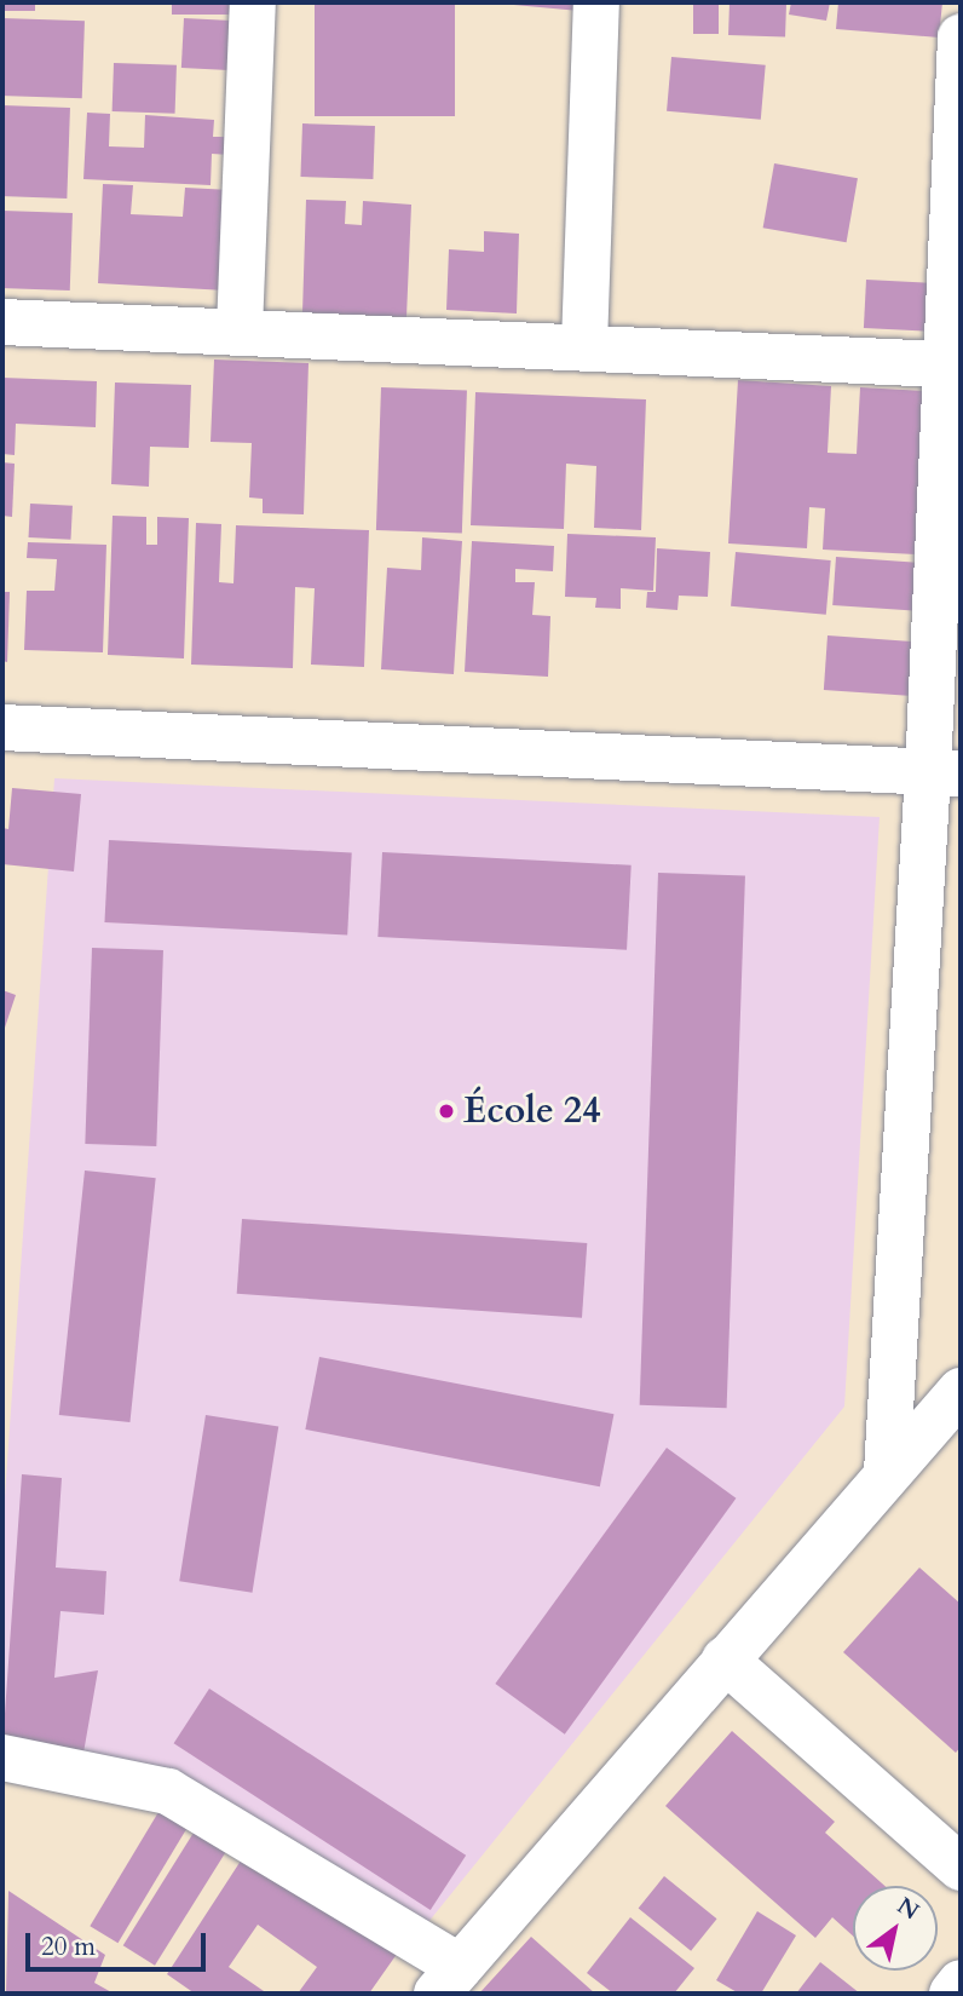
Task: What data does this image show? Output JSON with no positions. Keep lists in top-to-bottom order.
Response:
{
  "places": ["École 24"],
  "scale_bar": "20 m",
  "north": "top right"
}
